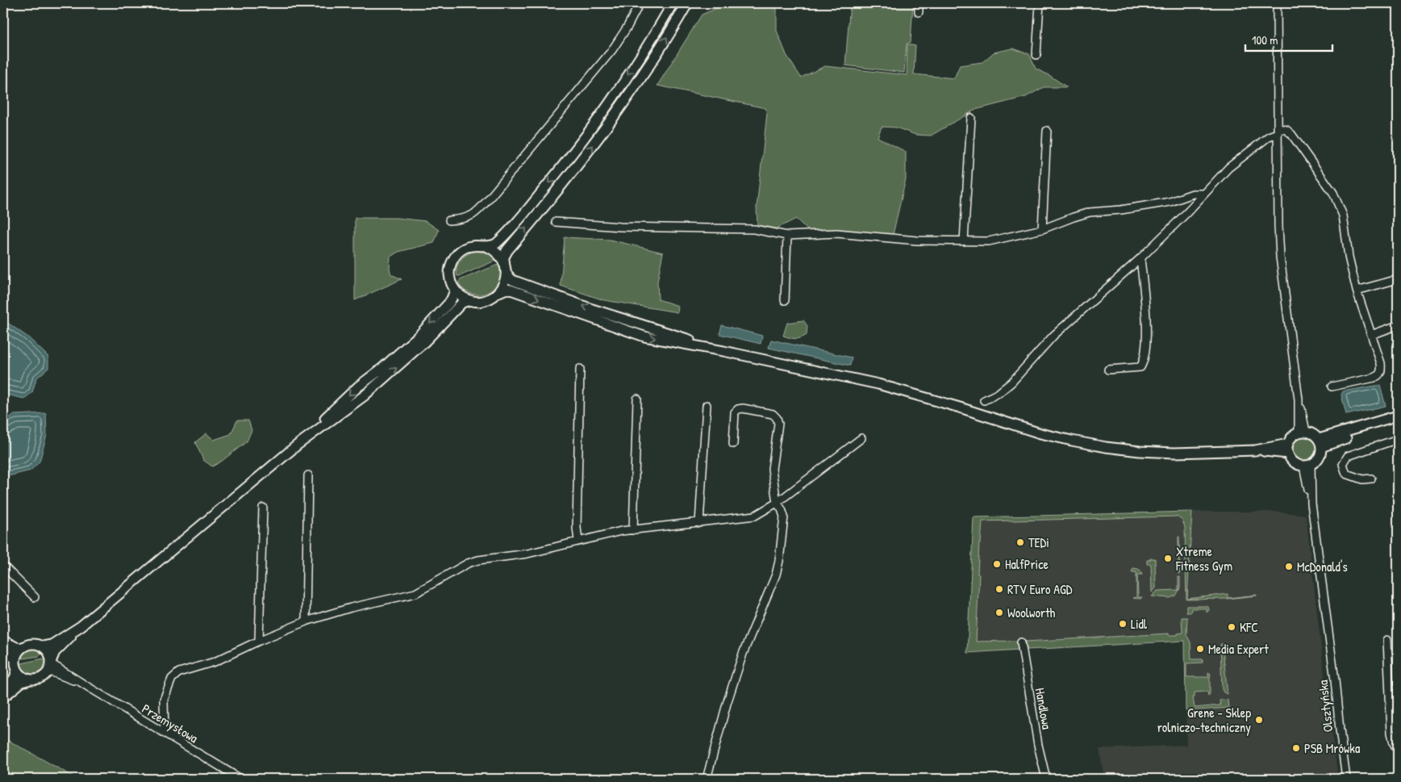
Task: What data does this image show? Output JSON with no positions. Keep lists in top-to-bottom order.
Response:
{
  "streets": {
    "street": ["Olsztyńska", "Handlowa", "Przemysłowa"]
  },
  "places": [
    "TEDi",
    "Xtreme Fitness Gym",
    "HalfPrice",
    "McDonald's",
    "RTV Euro AGD",
    "Woolworth",
    "Lidl",
    "KFC",
    "Media Expert",
    "Grene - Sklep rolniczo-techniczny",
    "PSB Mrówka"
  ],
  "scale_bar": "100 m"
}
